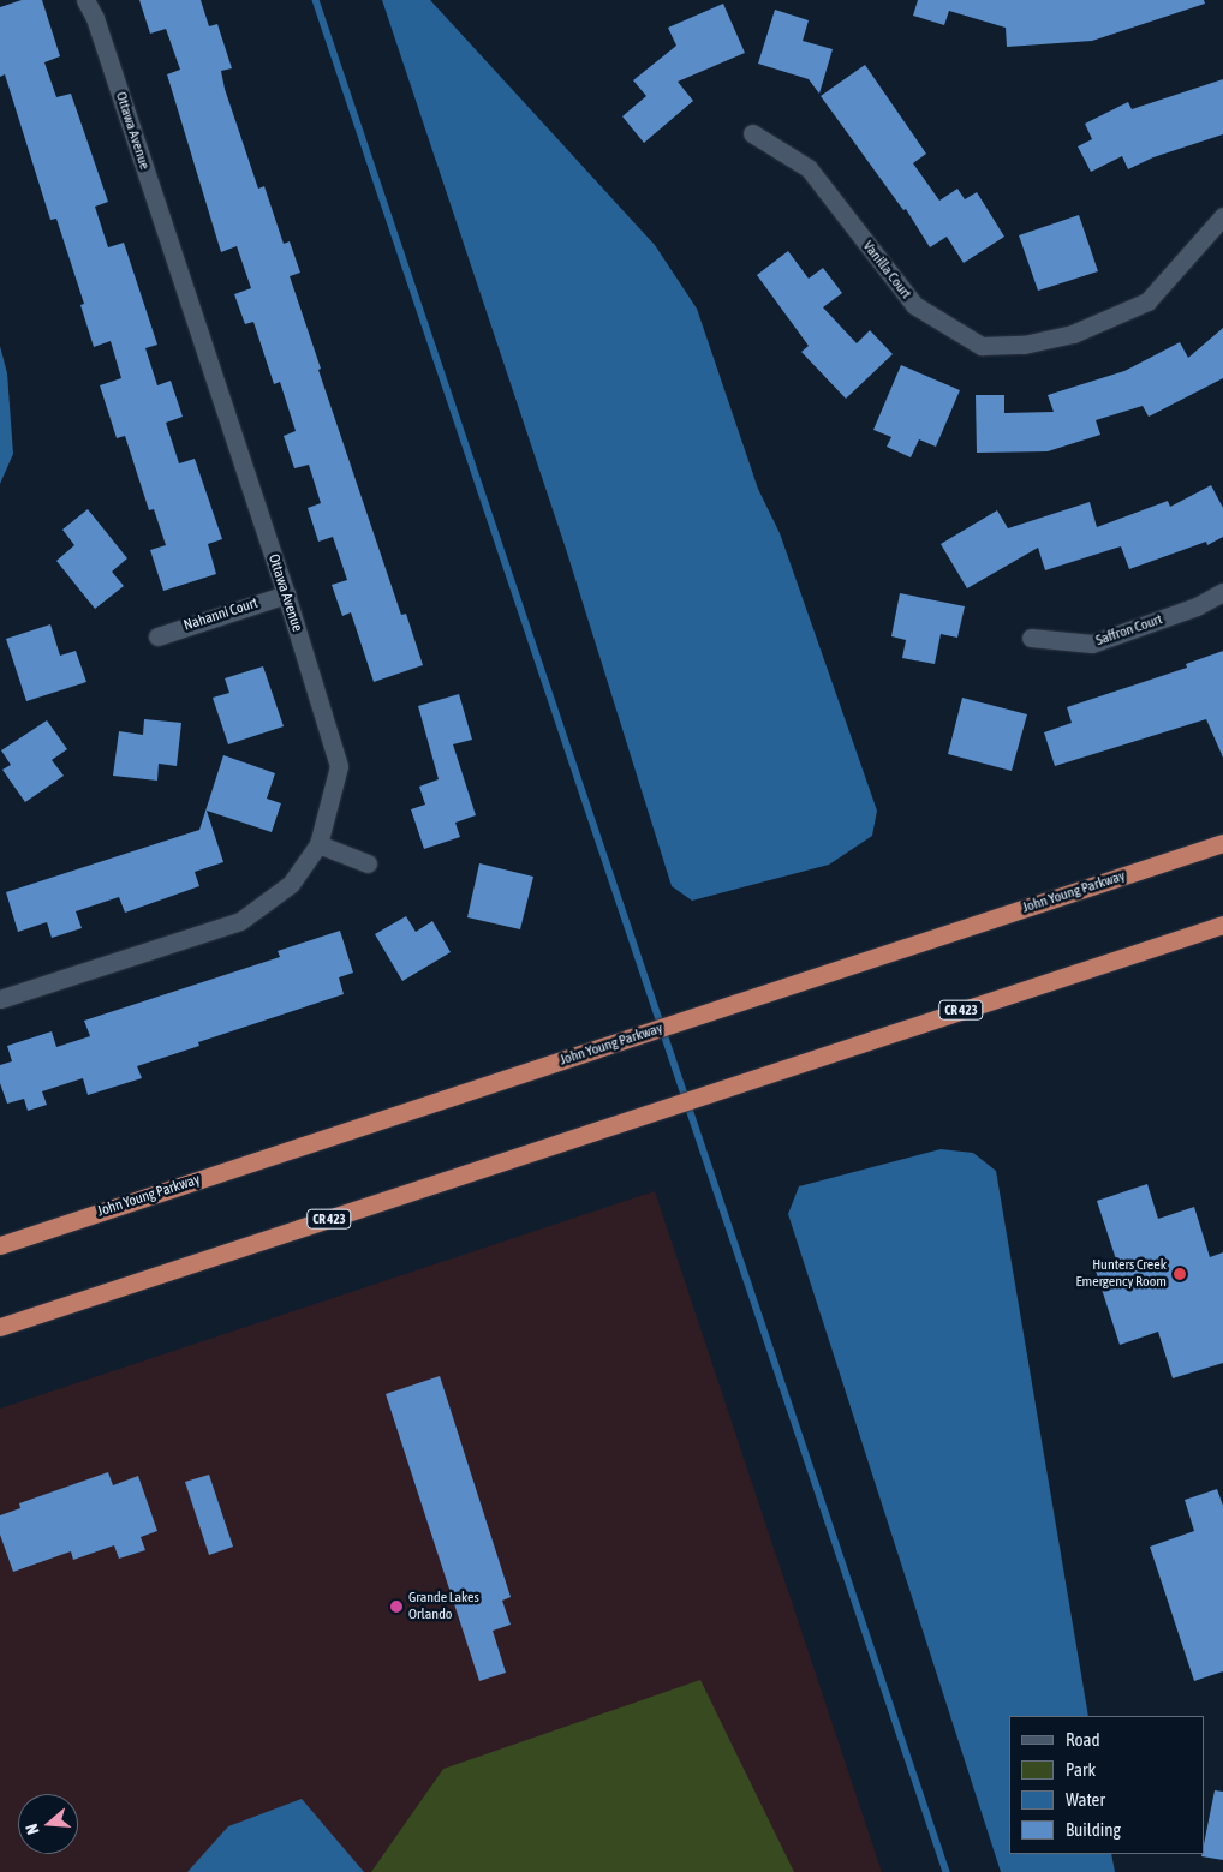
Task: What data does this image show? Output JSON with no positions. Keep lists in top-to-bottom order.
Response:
{
  "streets": {
    "highway": ["John Young Parkway", "CR 423"],
    "street": [
      "Ottawa Avenue",
      "Vanilla Court",
      "Nahanni Court",
      "Saffron Court"
    ]
  },
  "crossings": [
    ["Ottawa Avenue", "Nahanni Court"]
  ],
  "places": ["Hunters Creek Emergency Room", "Grande Lakes Orlando"],
  "legend": [
    "Road",
    "Park",
    "Water",
    "Building"
  ],
  "north": "left"
}
